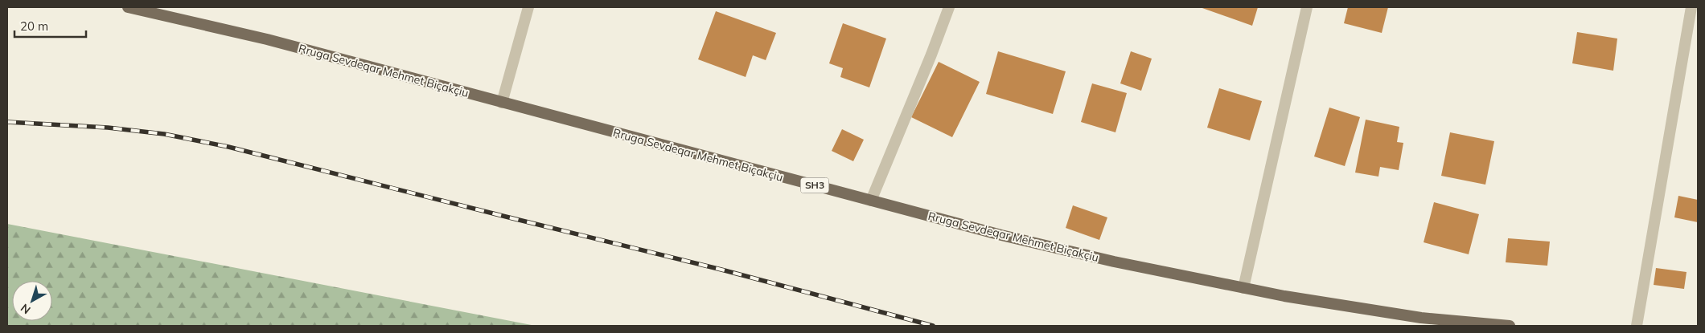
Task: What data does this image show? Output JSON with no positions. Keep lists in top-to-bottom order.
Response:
{
  "streets": {
    "main road": ["Rruga Sevdeqar Mehmet Biçakçiu", "SH3"]
  },
  "scale_bar": "20 m",
  "north": "bottom left"
}
